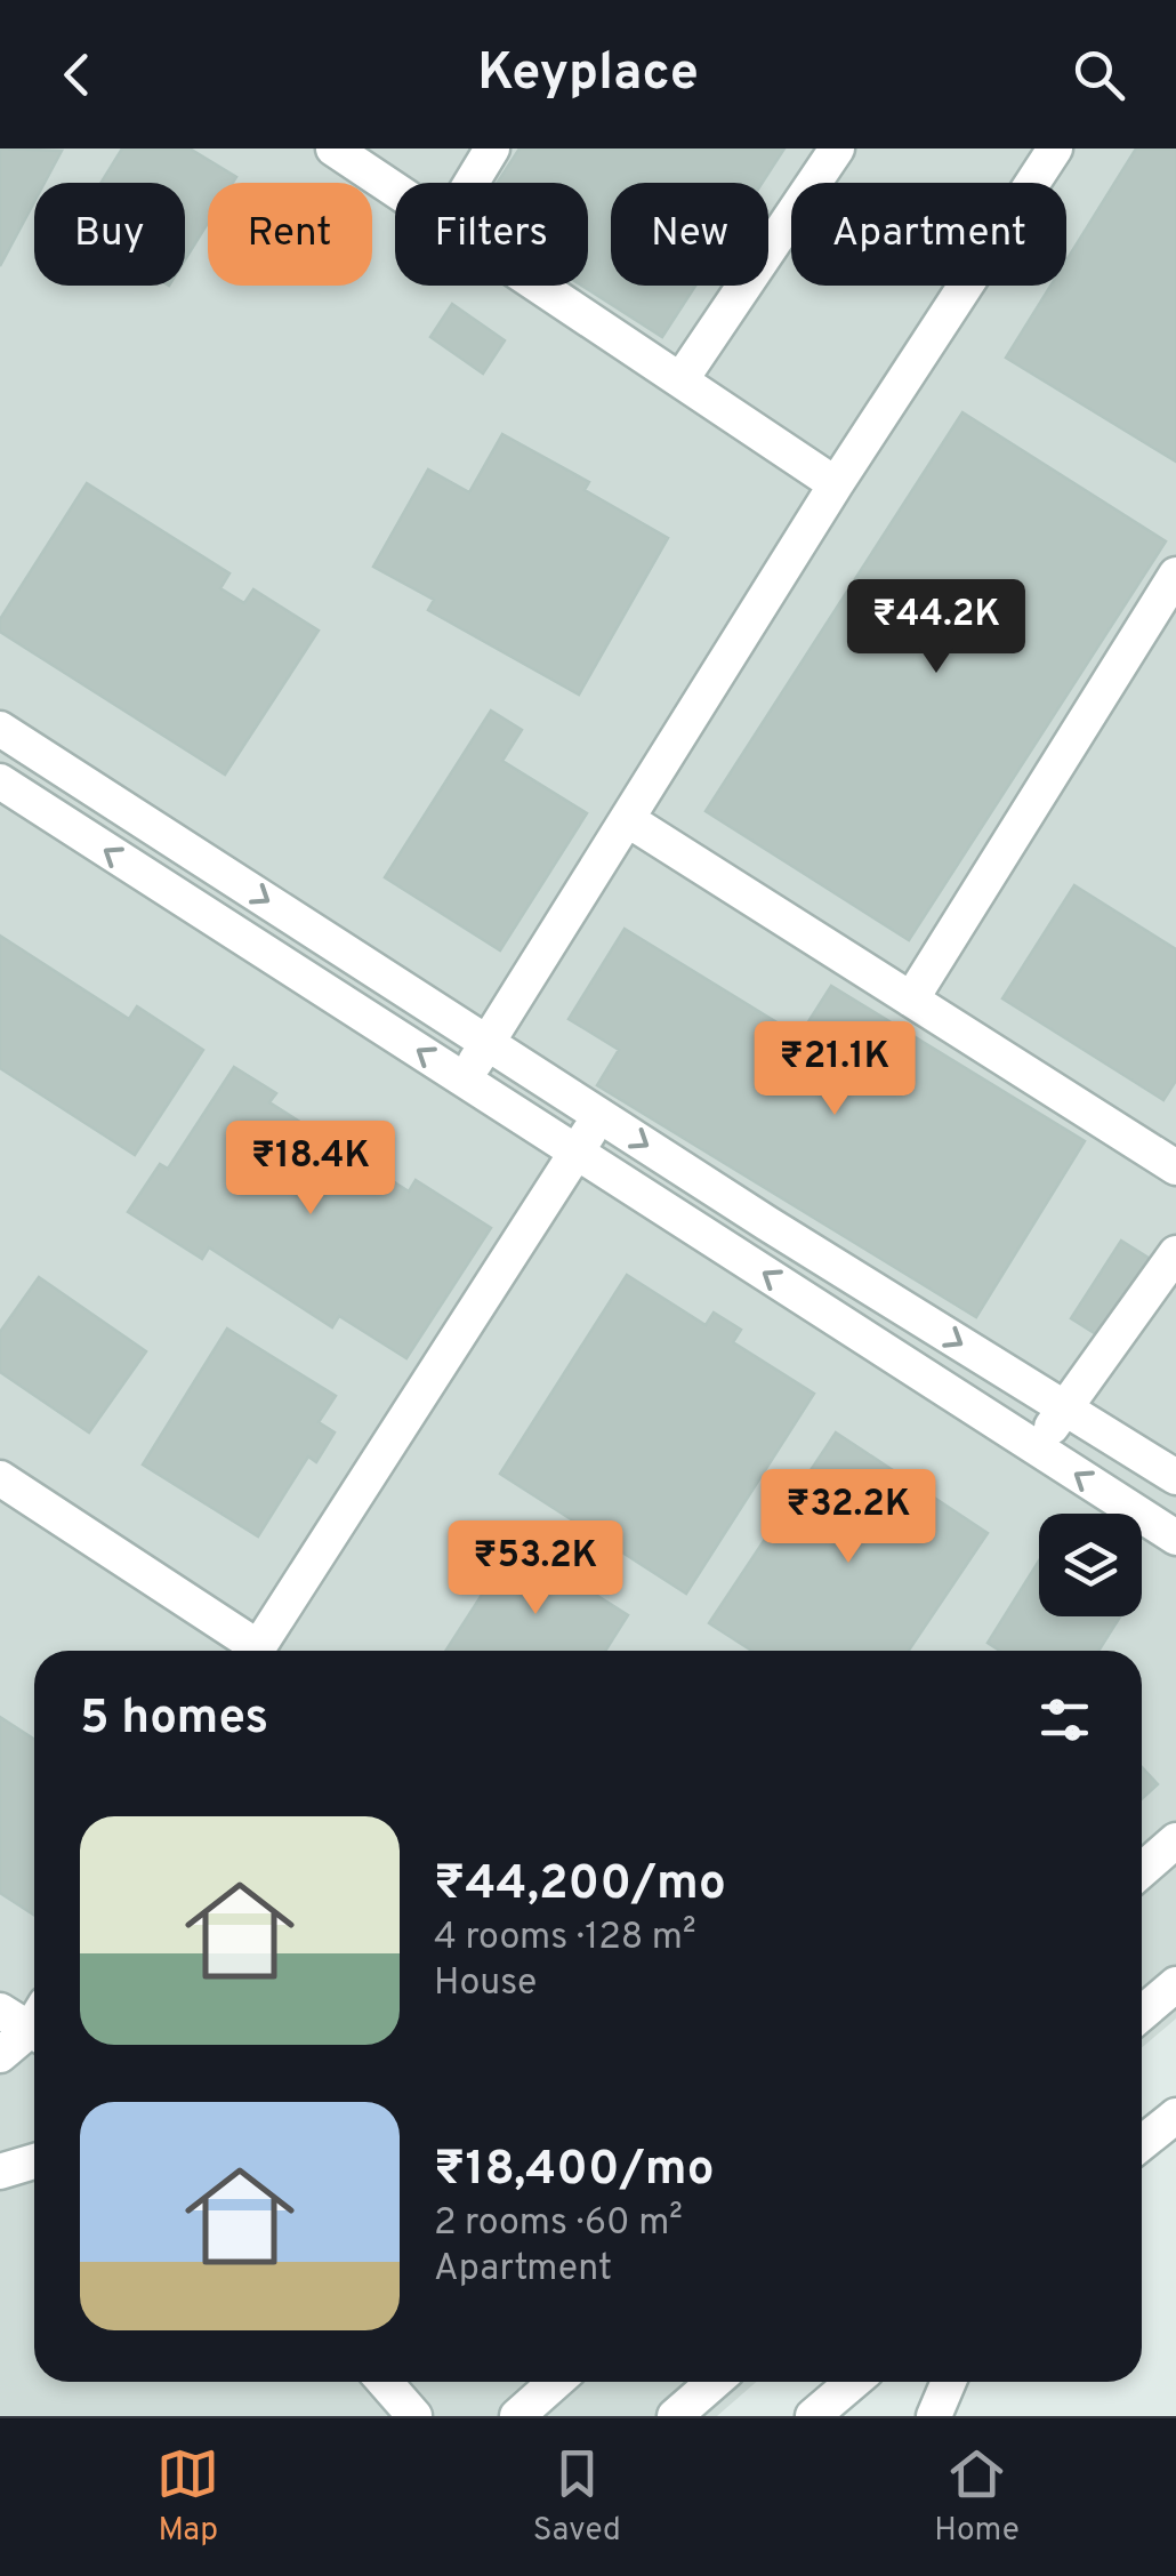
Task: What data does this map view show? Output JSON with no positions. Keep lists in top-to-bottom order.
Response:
{
  "page": {
    "header": "Keyplace",
    "chip": [
      "Buy",
      "Rent",
      "Filters",
      "New",
      "Apartment"
    ],
    "price": [
      "₹44.2K",
      "₹21.1K",
      "₹18.4K",
      "₹32.2K",
      "₹53.2K"
    ],
    "heading": "5 homes",
    "list": [
      {
        "name": "₹44,200/mo",
        "note": "4 rooms · 128 m² · House"
      },
      {
        "name": "₹18,400/mo",
        "note": "2 rooms · 60 m² · Apartment"
      }
    ],
    "tabs": ["Map", "Saved", "Home"]
  }
}
